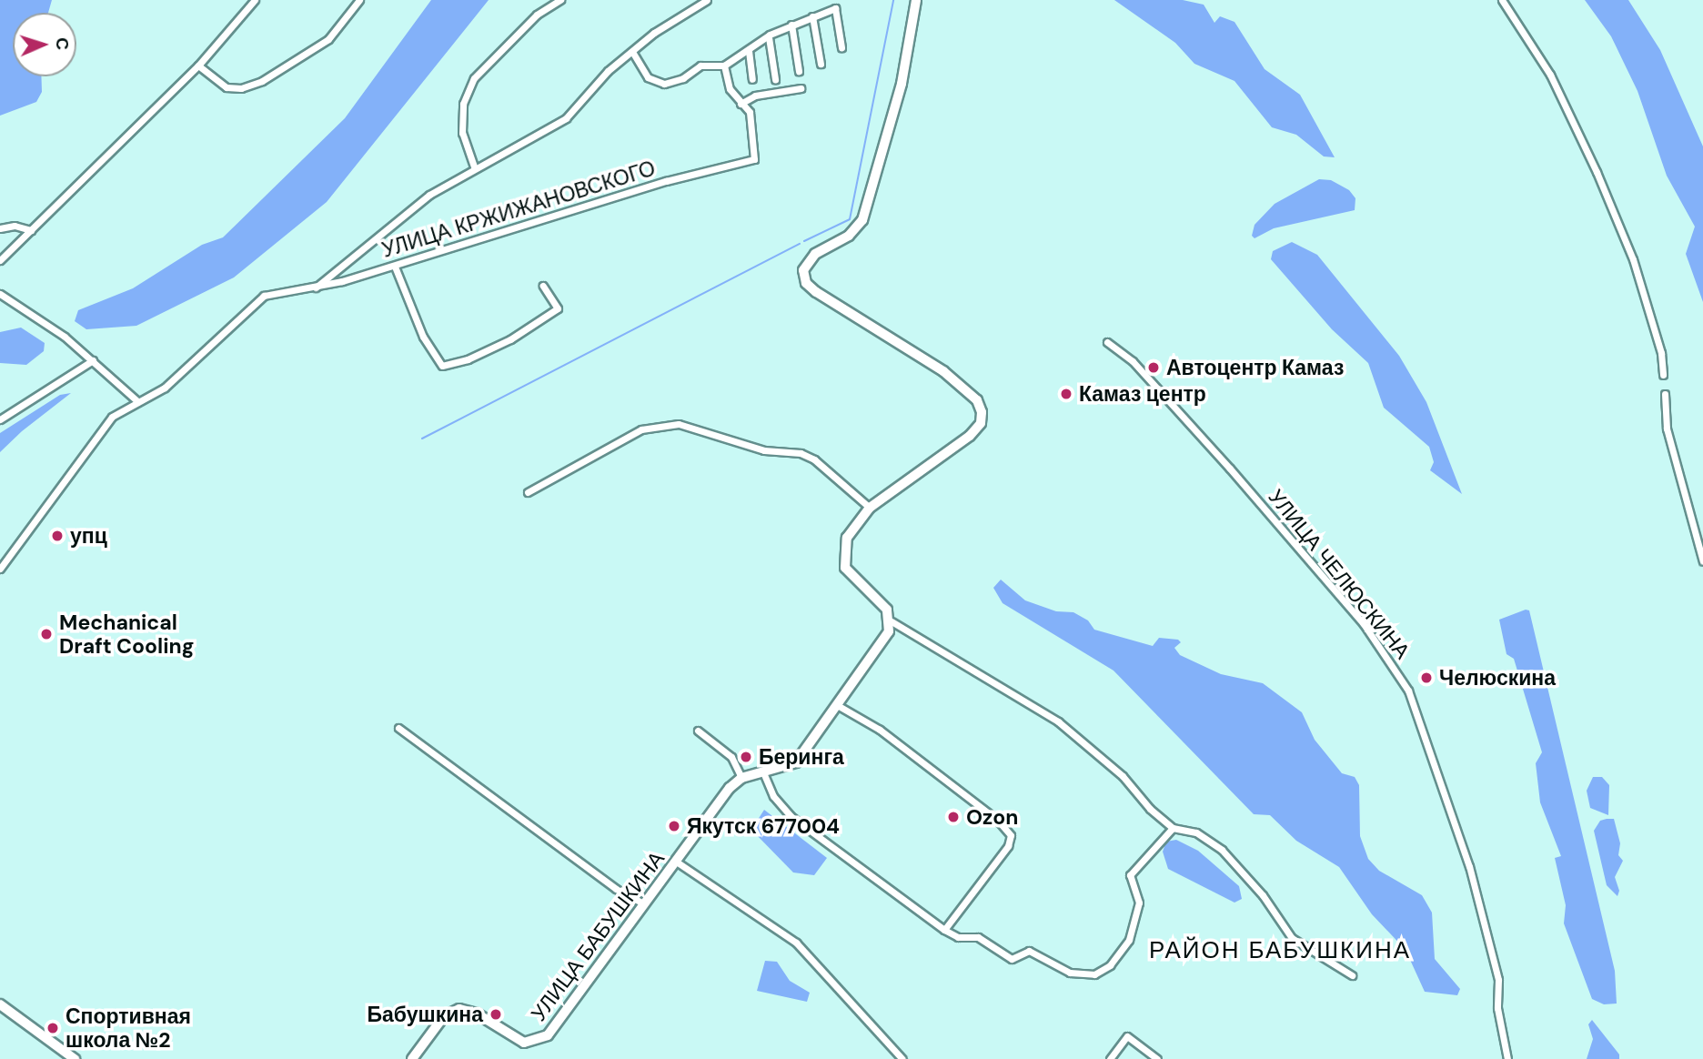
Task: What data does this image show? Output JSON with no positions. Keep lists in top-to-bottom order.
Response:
{
  "streets": {
    "street": ["УЛИЦА КРЖИЖАНОВСКОГО", "УЛИЦА ЧЕЛЮСКИНА", "УЛИЦА БАБУШКИНА"]
  },
  "districts": ["РАЙОН БАБУШКИНА"],
  "places": [
    "Автоцентр Камаз",
    "Камаз центр",
    "упц",
    "Mechanical Draft Cooling",
    "Челюскина",
    "Беринга",
    "Ozon",
    "Якутск 677004",
    "Бабушкина",
    "Спортивная школа №2"
  ],
  "north": "right"
}
